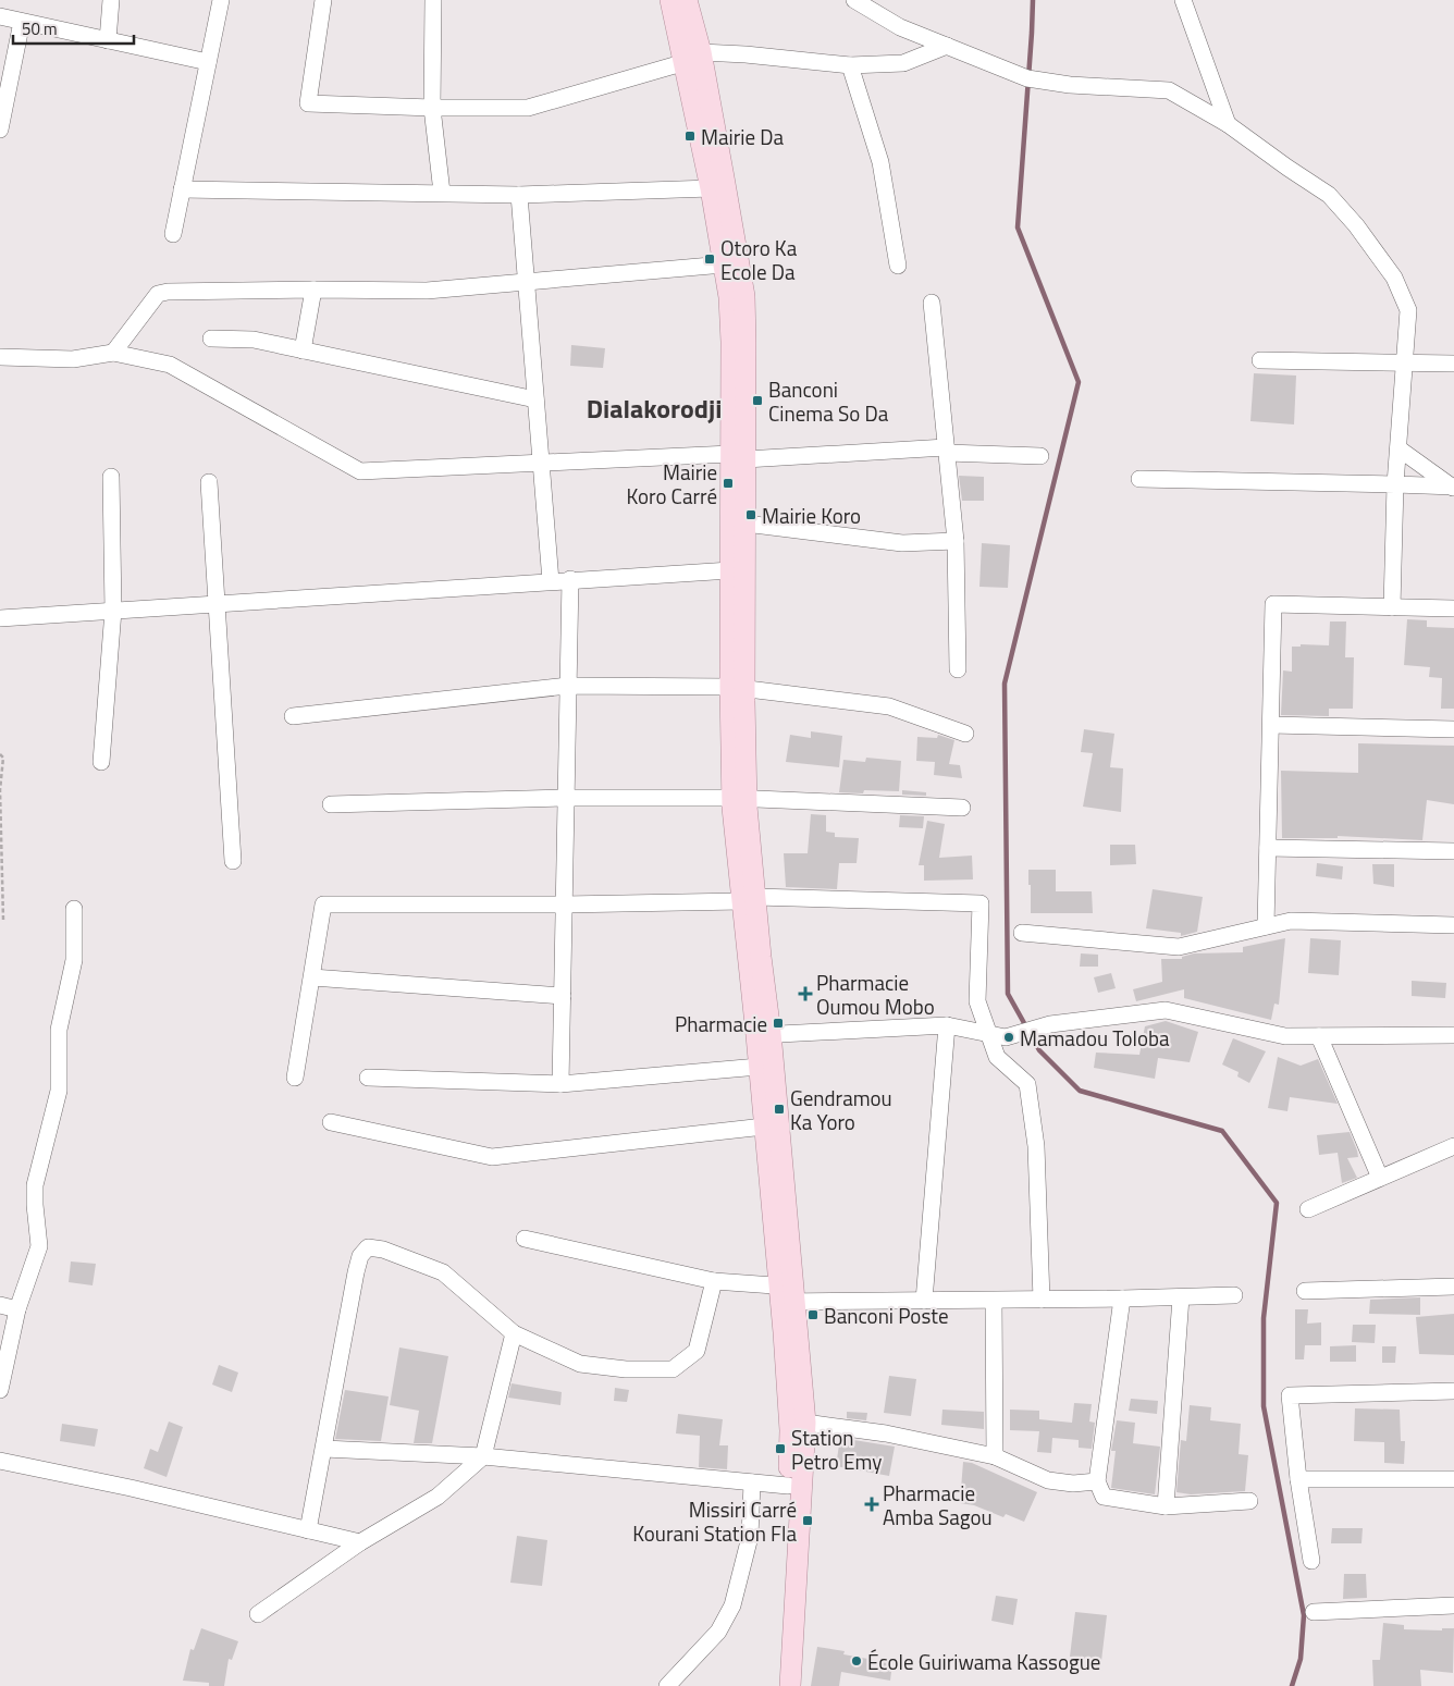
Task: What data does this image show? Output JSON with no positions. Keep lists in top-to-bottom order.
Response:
{
  "districts": ["Dialakorodji"],
  "places": {
    "transit": [
      "Mairie Da",
      "Otoro Ka Ecole Da",
      "Banconi Cinema So Da",
      "Mairie Koro Carré",
      "Mairie Koro",
      "Pharmacie",
      "Gendramou Ka Yoro",
      "Banconi Poste",
      "Station Petro Emy",
      "Missiri Carré Kourani Station Fla"
    ],
    "health": ["Pharmacie Oumou Mobo", "Pharmacie Amba Sagou"],
    "other": ["Mamadou Toloba", "École Guiriwama Kassogue"]
  },
  "scale_bar": "50 m"
}
